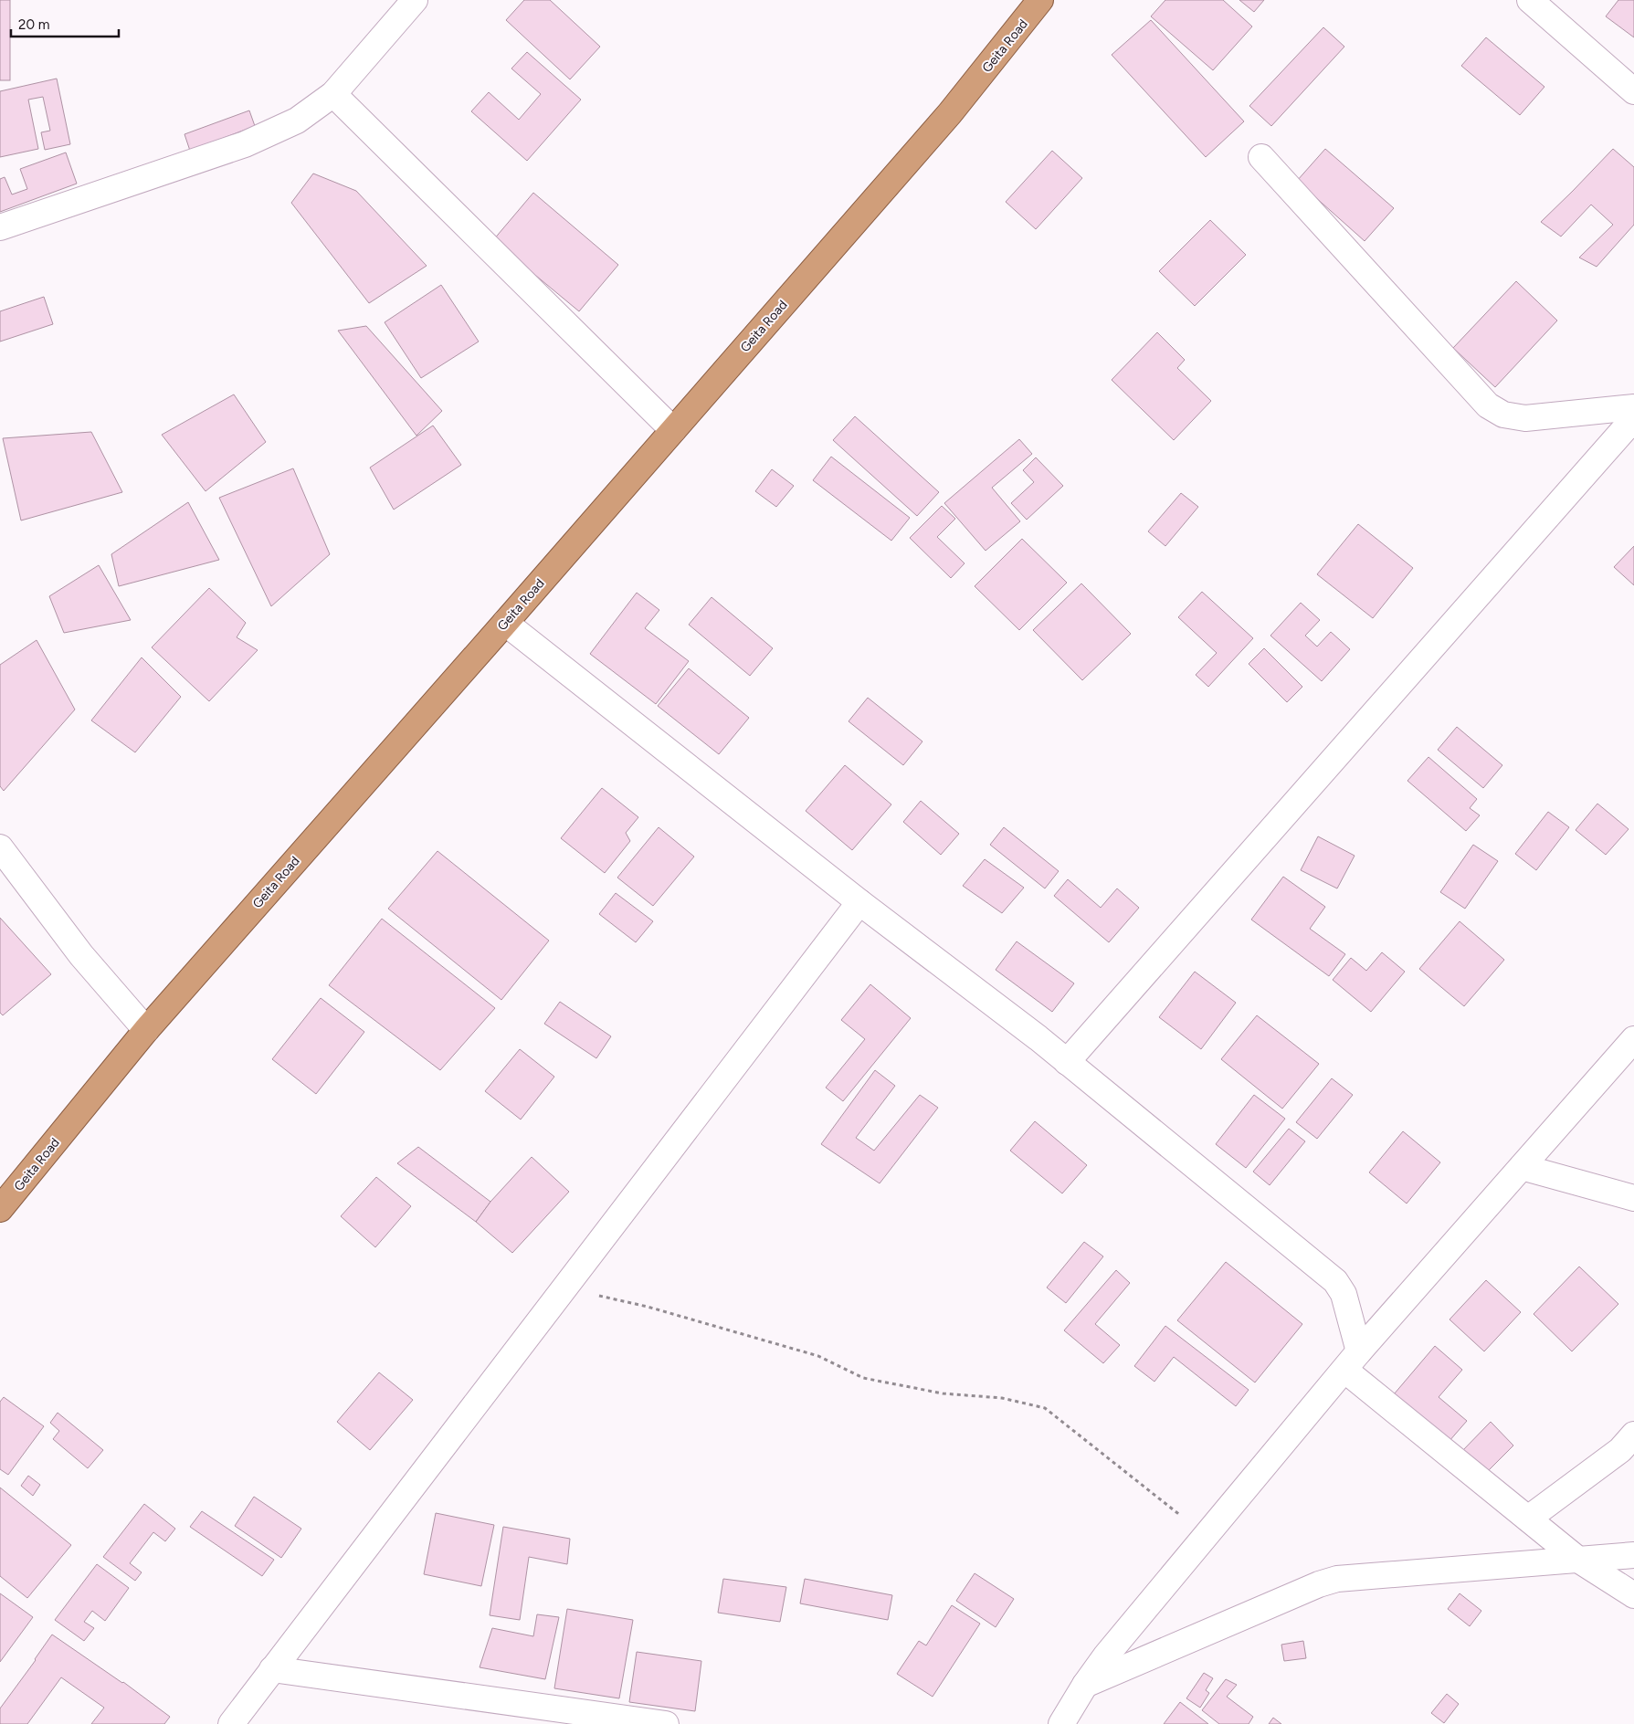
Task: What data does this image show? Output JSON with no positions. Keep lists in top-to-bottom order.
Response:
{
  "streets": {
    "highway": ["Geita Road"]
  },
  "scale_bar": "20 m"
}
